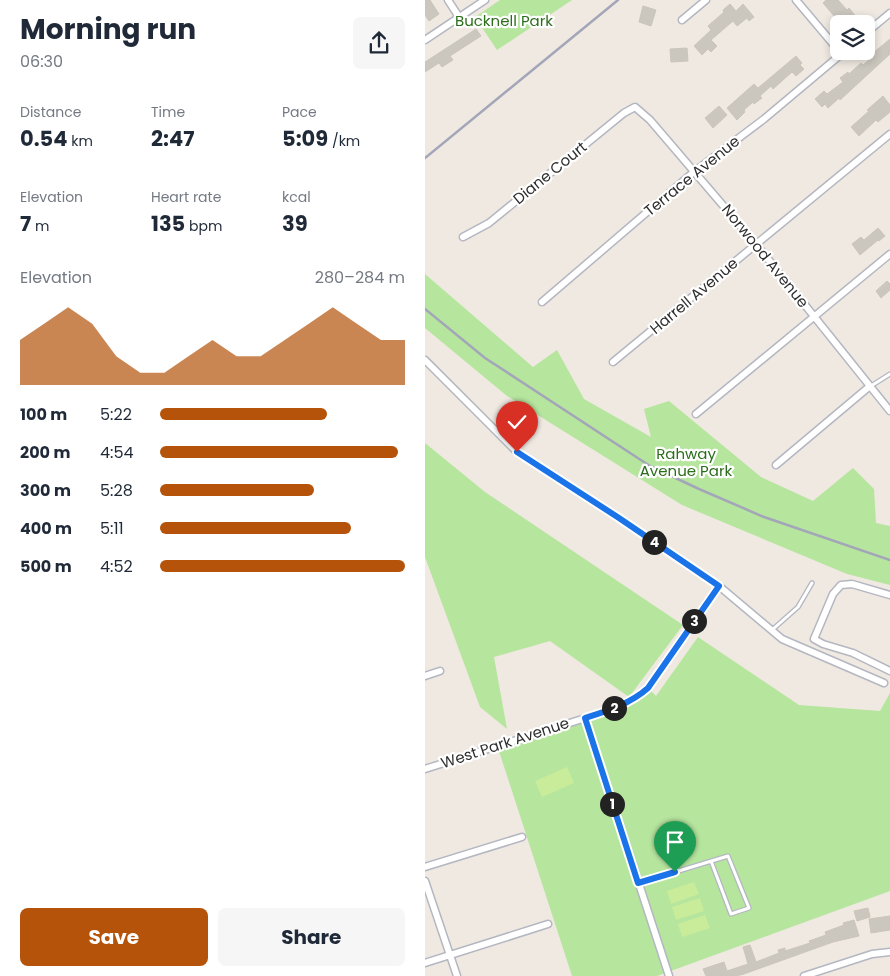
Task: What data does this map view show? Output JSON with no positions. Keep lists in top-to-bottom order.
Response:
{
  "streets": {
    "street": [
      "Diane Court",
      "Terrace Avenue",
      "Norwood Avenue",
      "Harrell Avenue",
      "West Park Avenue"
    ]
  },
  "crossings": [
    ["Diane Court", "Norwood Avenue"],
    ["Terrace Avenue", "Norwood Avenue"],
    ["Norwood Avenue", "Harrell Avenue"]
  ],
  "parks": ["Bucknell Park", "Rahway Avenue Park"],
  "page": {
    "heading": ["Morning run", "06:30"],
    "stats": [
      ["Distance", "0.54 km"],
      ["Time", "2:47"],
      ["Pace", "5:09 /km"],
      ["Elevation", "7 m"],
      ["Heart rate", "135 bpm"],
      ["kcal", "39"]
    ],
    "chart": ["Elevation", "280–284 m"],
    "list": [
      {
        "name": "100 m",
        "note": "5:22"
      },
      {
        "name": "200 m",
        "note": "4:54"
      },
      {
        "name": "300 m",
        "note": "5:28"
      },
      {
        "name": "400 m",
        "note": "5:11"
      },
      {
        "name": "500 m",
        "note": "4:52"
      }
    ],
    "pins": [
      "4",
      "3",
      "2",
      "1"
    ],
    "buttons": ["Save", "Share"]
  }
}
